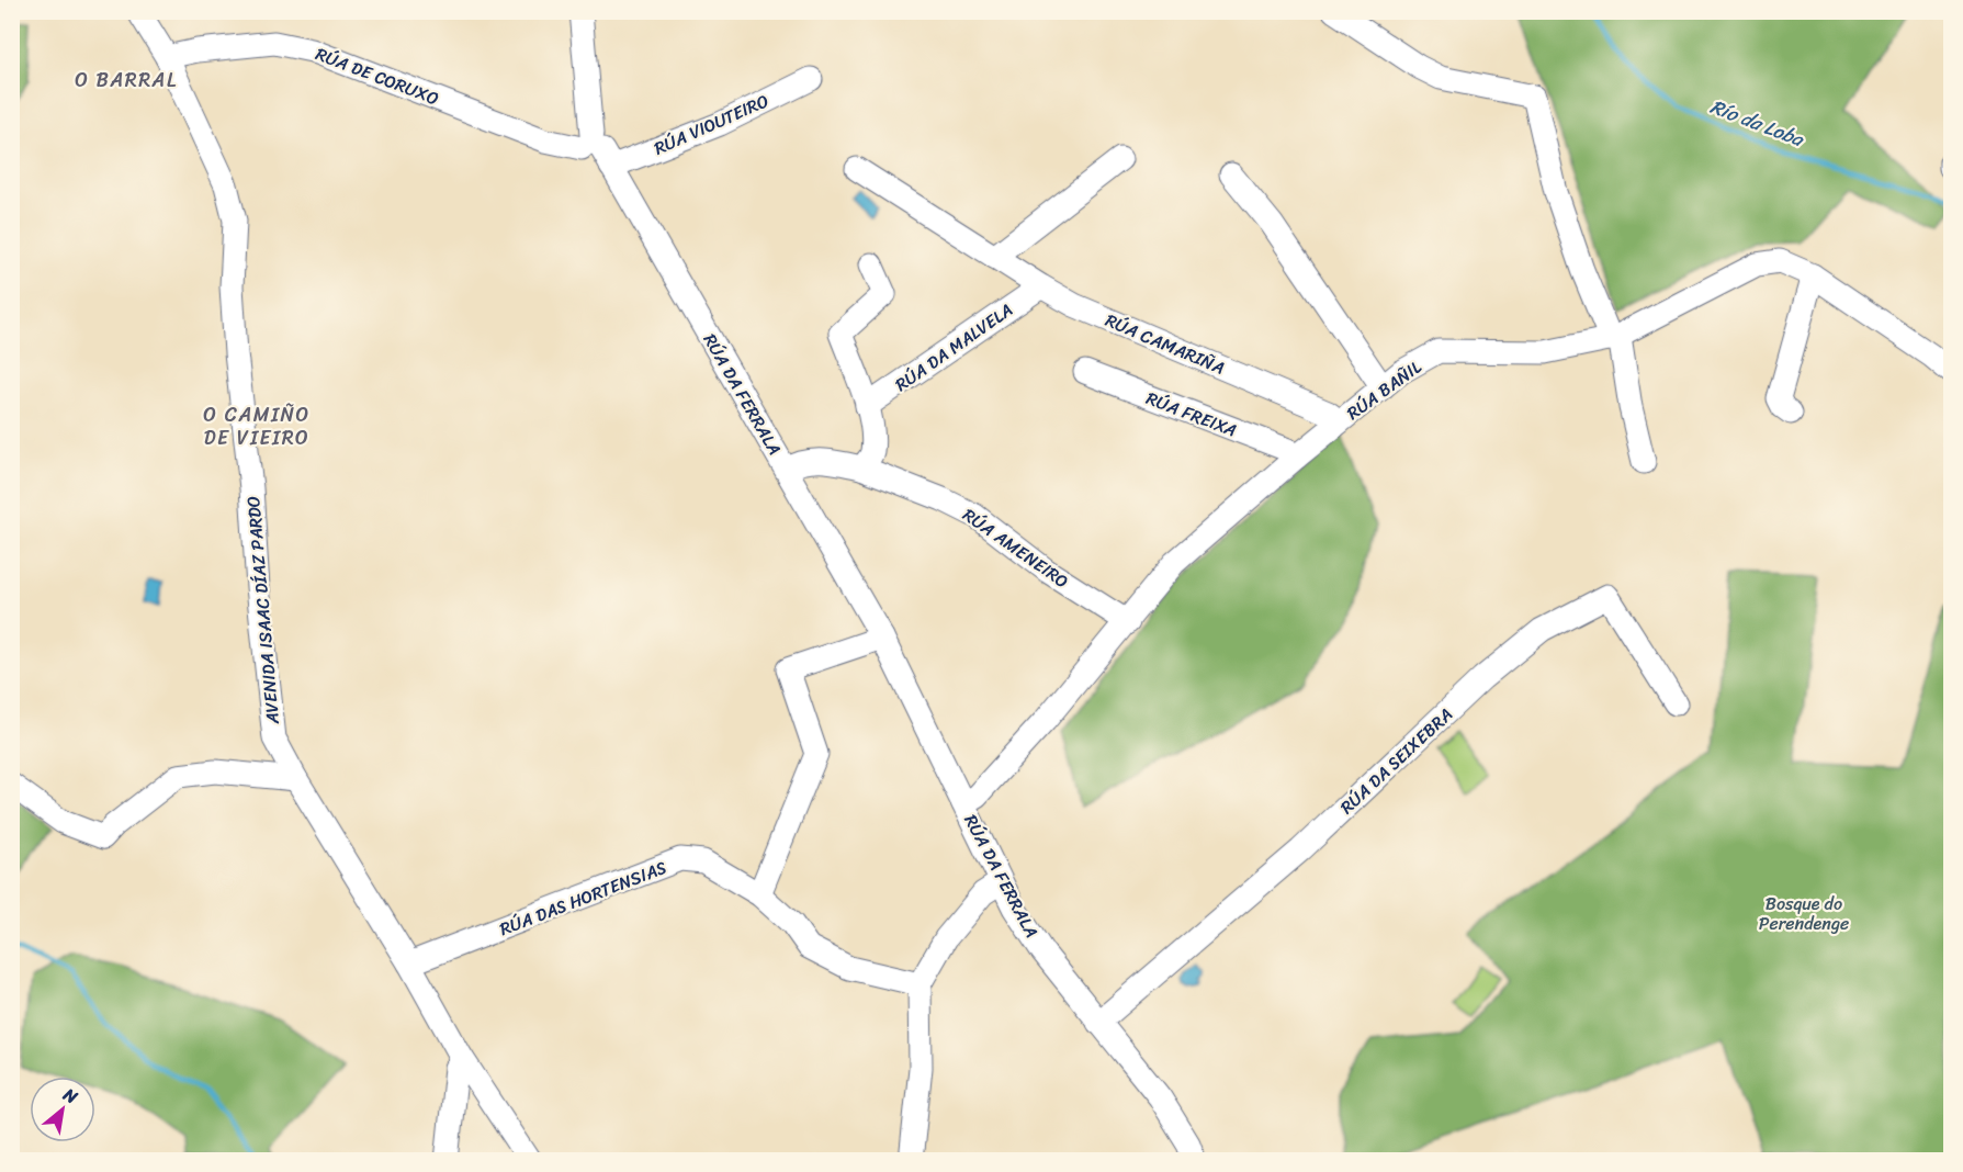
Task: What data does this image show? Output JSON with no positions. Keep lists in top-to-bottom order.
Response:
{
  "streets": {
    "street": [
      "RÚA DE CORUXO",
      "RÚA VIOUTEIRO",
      "RÚA CAMARIÑA",
      "RÚA DA MALVELA",
      "RÚA BAÑIL",
      "RÚA DA FERRALA",
      "RÚA FREIXA",
      "RÚA AMENEIRO",
      "AVENIDA ISAAC DÍAZ PARDO",
      "RÚA DA SEIXEBRA",
      "RÚA DAS HORTENSIAS"
    ]
  },
  "crossings": [
    ["RÚA DE CORUXO", "RÚA VIOUTEIRO"],
    ["RÚA DE CORUXO", "RÚA DA FERRALA"],
    ["RÚA DE CORUXO", "AVENIDA ISAAC DÍAZ PARDO"],
    ["RÚA VIOUTEIRO", "RÚA DA FERRALA"],
    ["RÚA CAMARIÑA", "RÚA DA MALVELA"],
    ["RÚA CAMARIÑA", "RÚA BAÑIL"],
    ["RÚA BAÑIL", "RÚA DA FERRALA"],
    ["RÚA BAÑIL", "RÚA FREIXA"],
    ["RÚA BAÑIL", "RÚA AMENEIRO"],
    ["RÚA DA FERRALA", "RÚA DA SEIXEBRA"],
    ["AVENIDA ISAAC DÍAZ PARDO", "RÚA DAS HORTENSIAS"]
  ],
  "districts": ["O BARRAL", "O CAMIÑO DE VIEIRO"],
  "water": ["Río da Loba"],
  "parks": ["Bosque do Perendenge"],
  "north": "top right"
}
